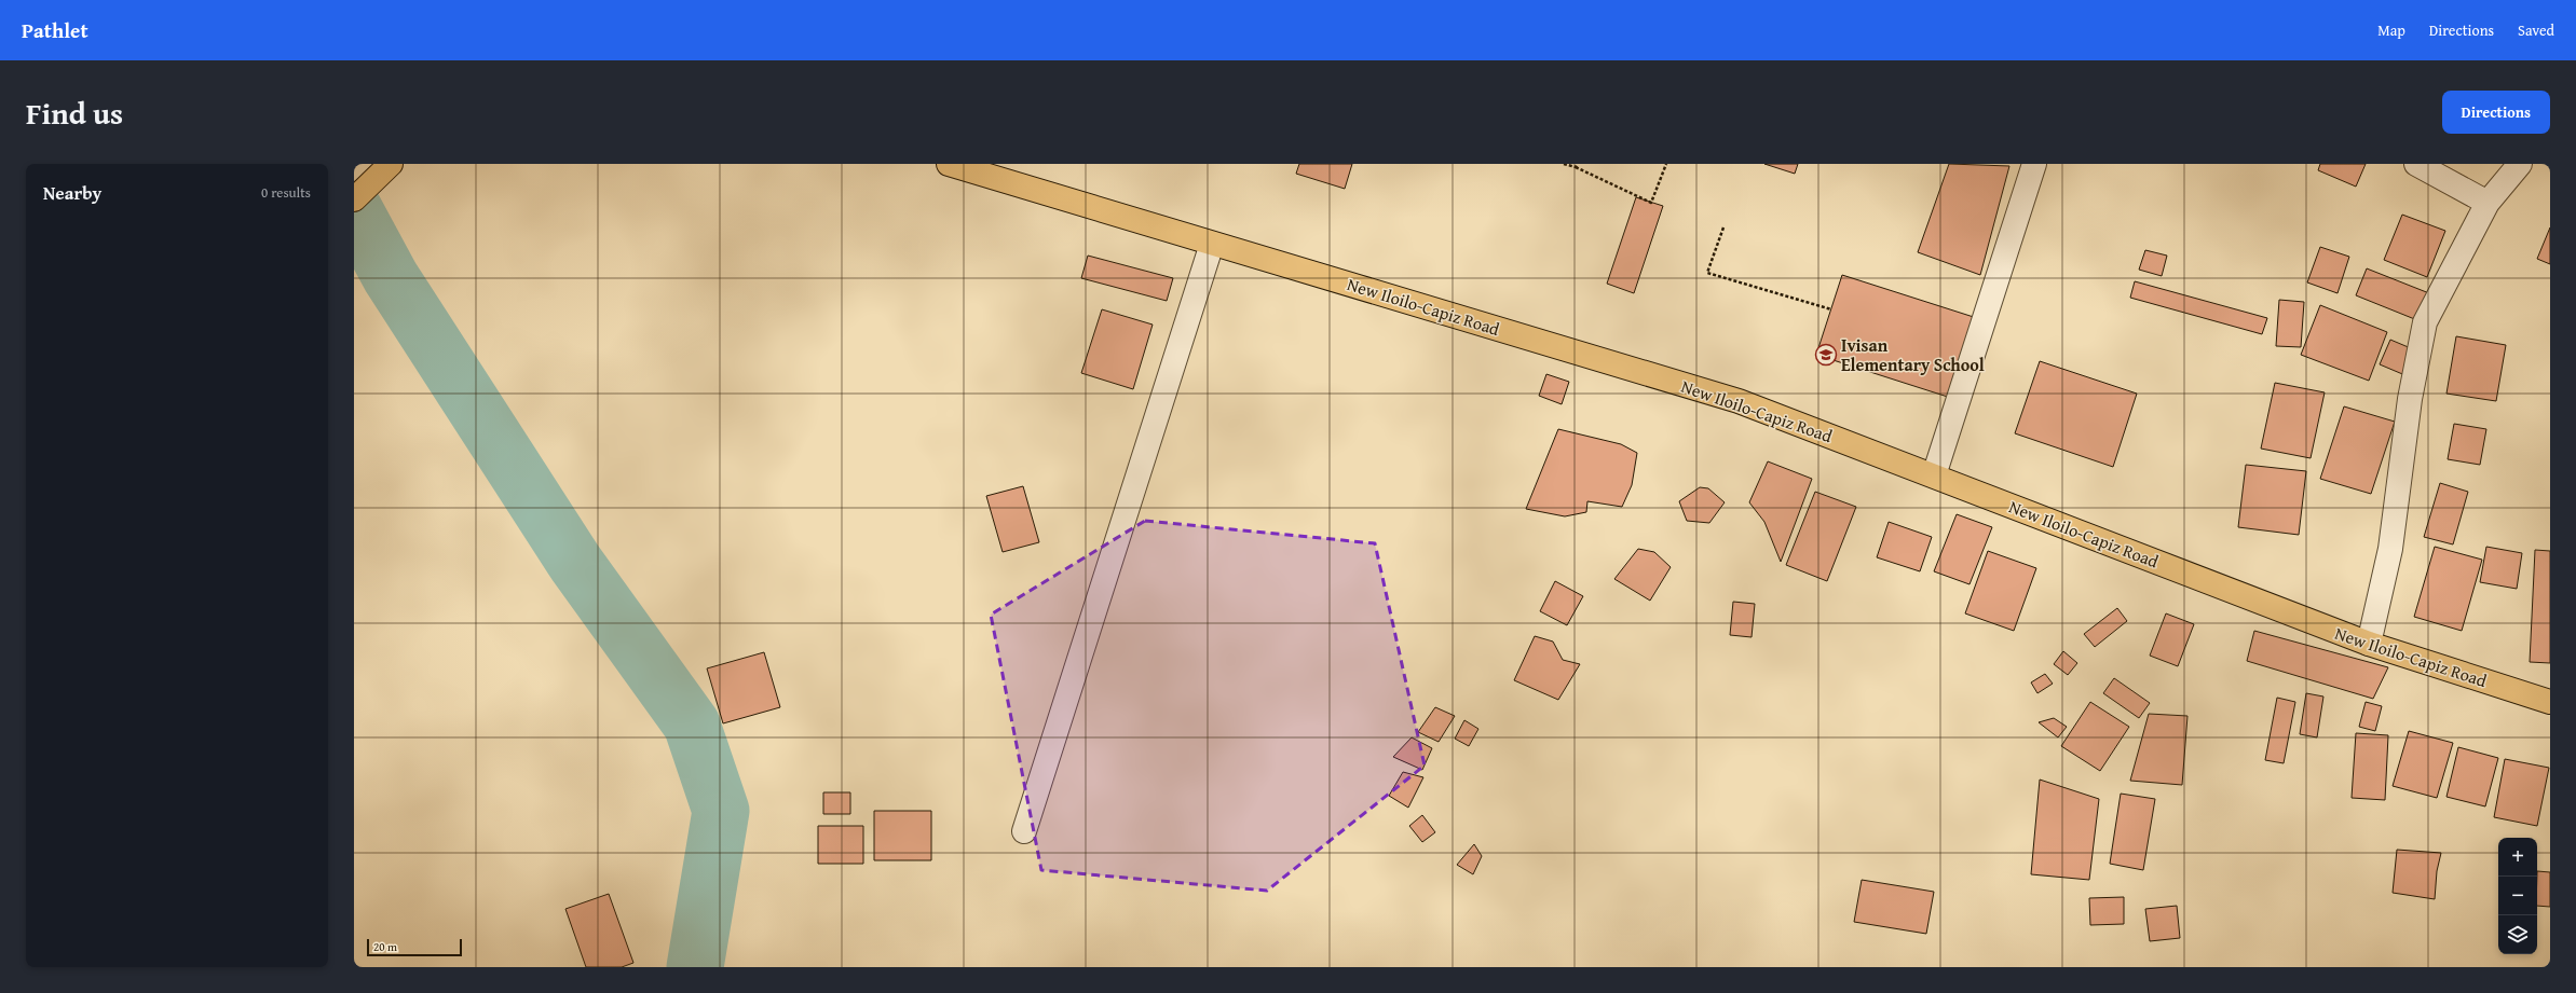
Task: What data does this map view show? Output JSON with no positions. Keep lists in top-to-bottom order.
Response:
{
  "streets": {
    "highway": ["New Iloilo-Capiz Road"]
  },
  "places": {
    "school or university": ["Ivisan Elementary School"]
  },
  "scale_bar": "20 m",
  "page": {
    "header": "Pathlet",
    "nav": ["Map", "Directions", "Saved"],
    "title": "Find us",
    "buttons": "Directions",
    "heading": ["Nearby", "0 results"],
    "map_buttons": ["+", "−"],
    "scale": "20 m"
  }
}
